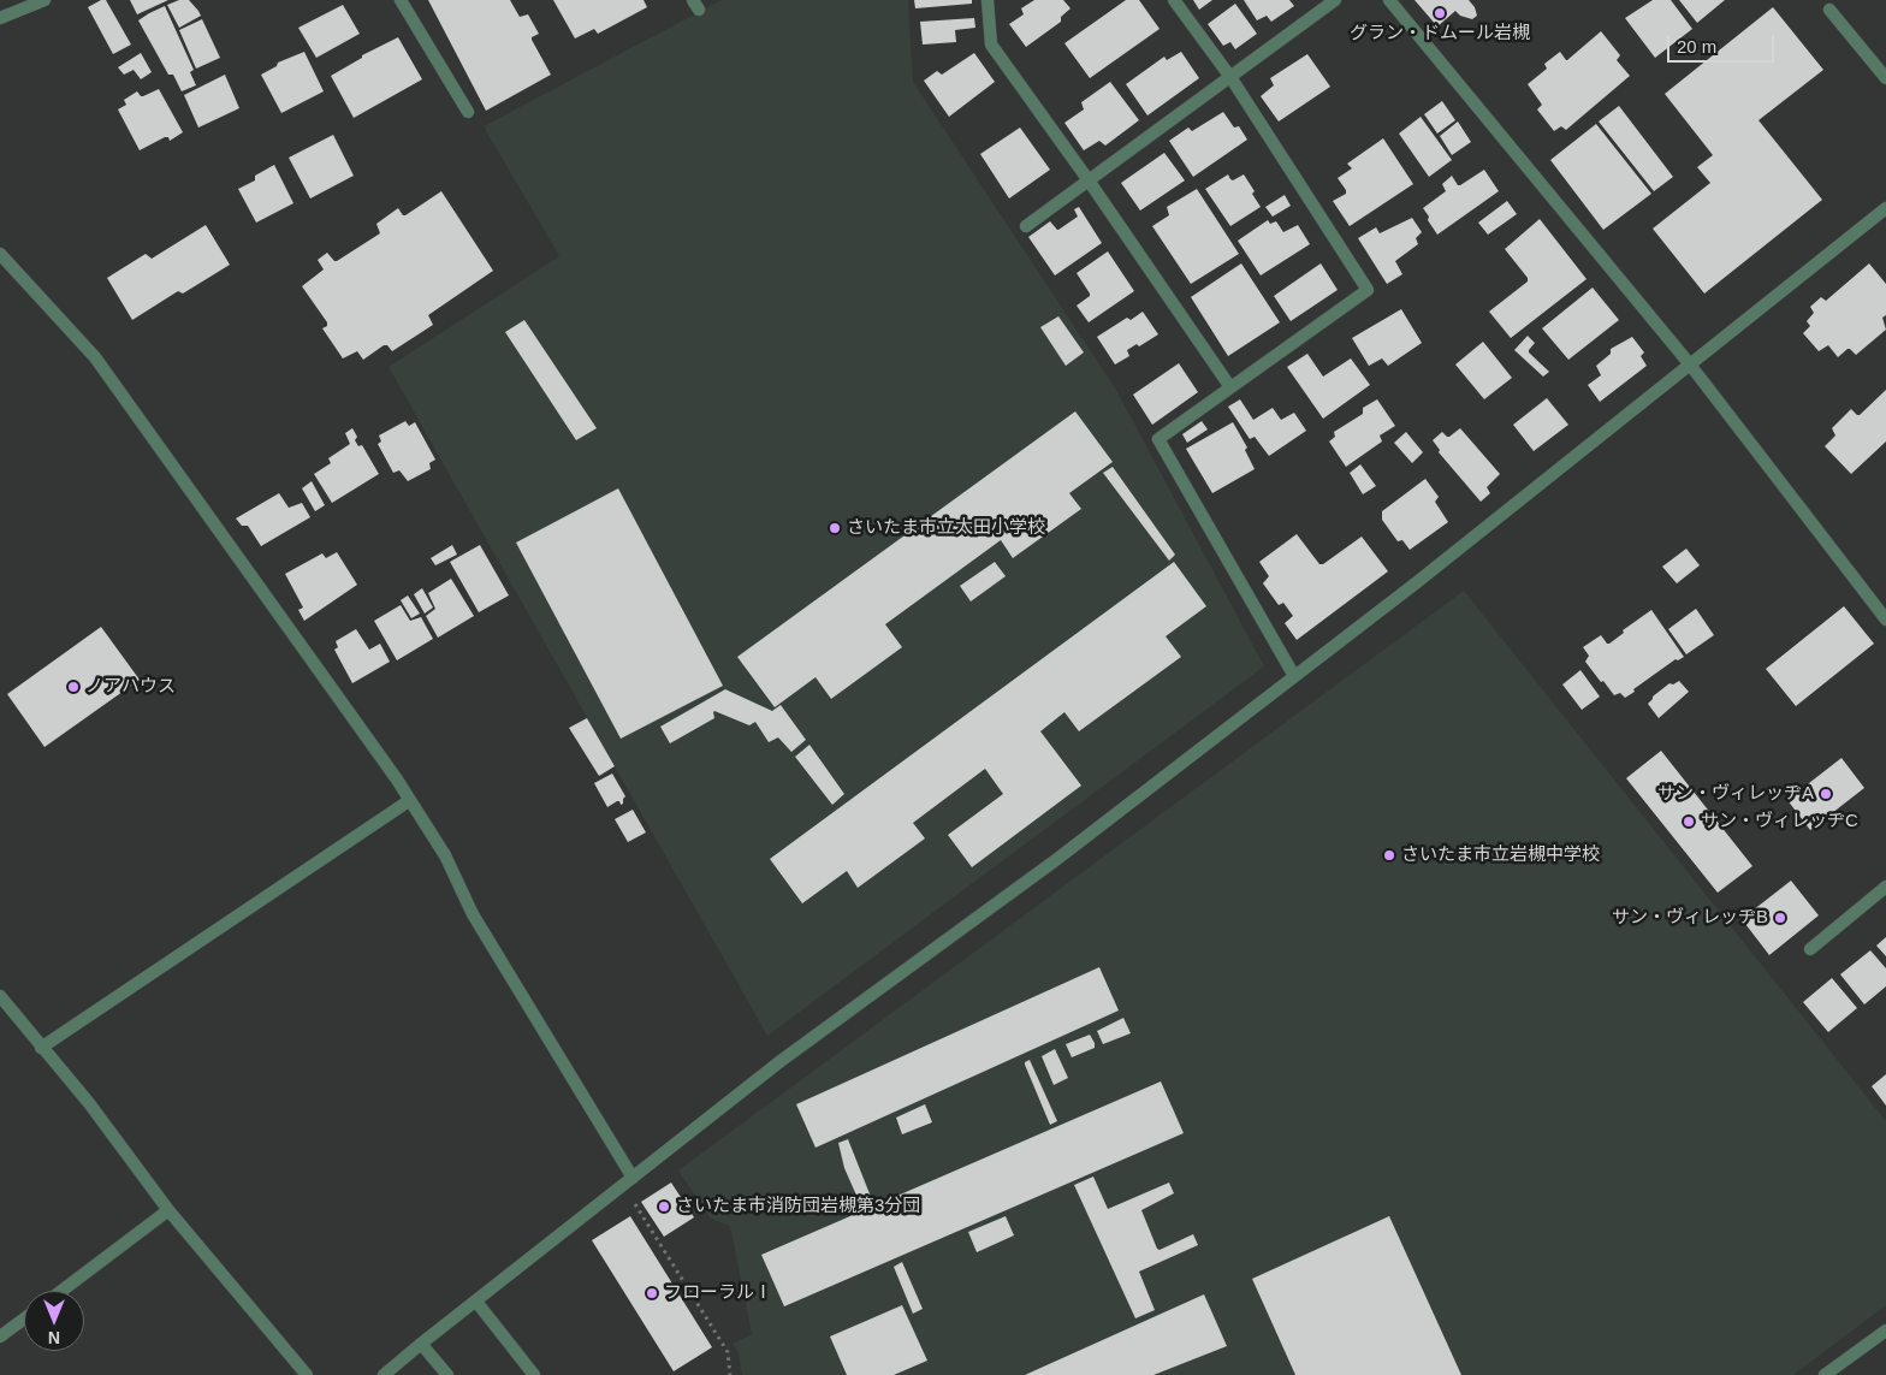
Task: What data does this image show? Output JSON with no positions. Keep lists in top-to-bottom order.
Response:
{
  "places": [
    "グラン・ドムール岩槻",
    "さいたま市立太田小学校",
    "ノアハウス",
    "サン・ヴィレッヂA",
    "サン・ヴィレッヂC",
    "さいたま市立岩槻中学校",
    "サン・ヴィレッヂB",
    "さいたま市消防団岩槻第3分団",
    "フローラルⅠ"
  ],
  "scale_bar": "20 m",
  "north": "bottom"
}
